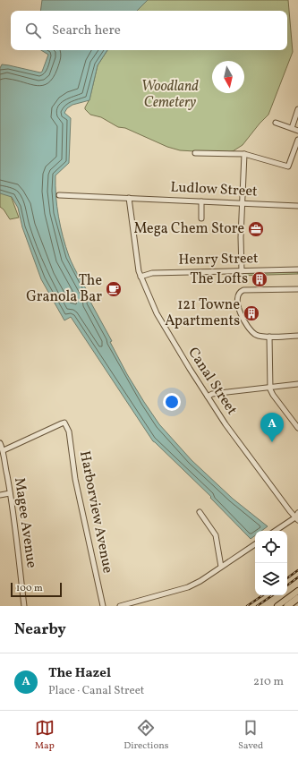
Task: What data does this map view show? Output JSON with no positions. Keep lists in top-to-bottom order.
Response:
{
  "streets": {
    "street": [
      "Ludlow Street",
      "Henry Street",
      "Canal Street",
      "Harborview Avenue",
      "Magee Avenue"
    ]
  },
  "crossings": [
    ["Ludlow Street", "Canal Street"],
    ["Henry Street", "Canal Street"],
    ["Harborview Avenue", "Magee Avenue"]
  ],
  "parks": ["Woodland Cemetery"],
  "places": {
    "office": ["Mega Chem Store"],
    "building": ["The Lofts", "121 Towne Apartments"],
    "cafe": ["The Granola Bar"]
  },
  "scale_bar": "100 m",
  "north": "bottom",
  "page": {
    "search": "Search here",
    "pins": "A",
    "scale": "100 m",
    "heading": "Nearby",
    "list": [
      {
        "mark": "A",
        "name": "The Hazel",
        "note": "Place · Canal Street",
        "value": "210 m"
      }
    ],
    "nav": ["Map", "Directions", "Saved"]
  }
}
